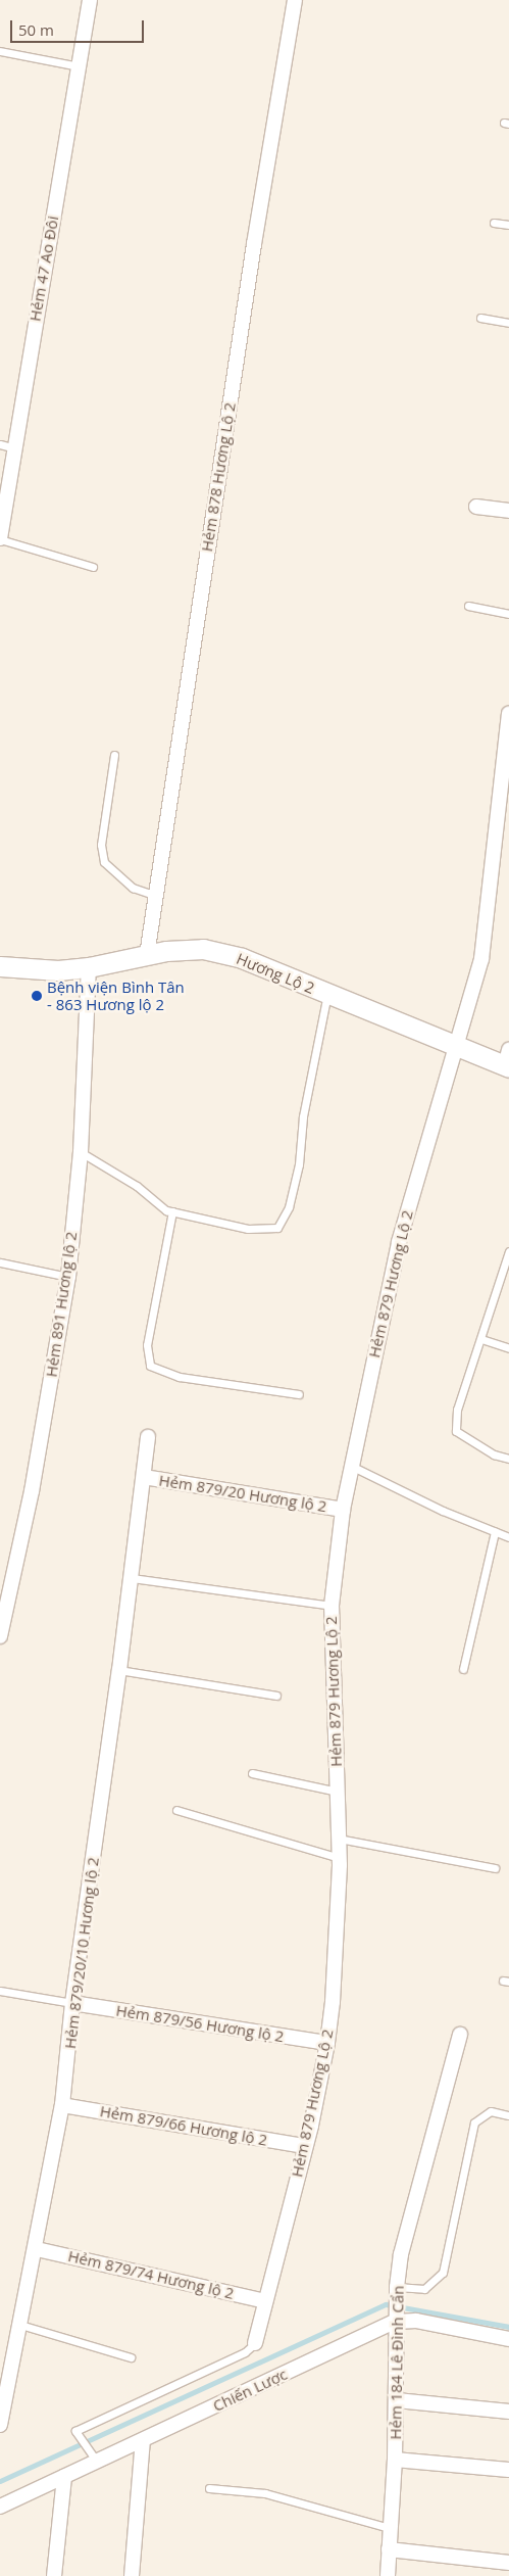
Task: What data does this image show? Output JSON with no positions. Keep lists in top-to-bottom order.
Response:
{
  "streets": {
    "main road": ["Hương Lộ 2"],
    "street": [
      "Hẻm 47 Ao Đôi",
      "Hẻm 878 Hương Lộ 2",
      "Hẻm 879 Hương Lộ 2",
      "Hẻm 891 Hương lộ 2",
      "Hẻm 879/20 Hương lộ 2",
      "Hẻm 879/20/10 Hương lộ 2",
      "Hẻm 879/56 Hương lộ 2",
      "Hẻm 879/66 Hương lộ 2",
      "Hẻm 879/74 Hương lộ 2",
      "Hẻm 184 Lê Đình Cẩn",
      "Chiến Lược"
    ]
  },
  "crossings": [
    ["Hẻm 878 Hương Lộ 2", "Hương Lộ 2"],
    ["Hương Lộ 2", "Hẻm 879 Hương Lộ 2"],
    ["Hương Lộ 2", "Hẻm 891 Hương lộ 2"],
    ["Hẻm 879 Hương Lộ 2", "Hẻm 879/20 Hương lộ 2"],
    ["Hẻm 879 Hương Lộ 2", "Hẻm 879/56 Hương lộ 2"],
    ["Hẻm 879 Hương Lộ 2", "Hẻm 879/66 Hương lộ 2"],
    ["Hẻm 879 Hương Lộ 2", "Hẻm 879/74 Hương lộ 2"],
    ["Hẻm 879/20 Hương lộ 2", "Hẻm 879/20/10 Hương lộ 2"],
    ["Hẻm 879/20/10 Hương lộ 2", "Hẻm 879/56 Hương lộ 2"],
    ["Hẻm 879/20/10 Hương lộ 2", "Hẻm 879/66 Hương lộ 2"],
    ["Hẻm 879/20/10 Hương lộ 2", "Hẻm 879/74 Hương lộ 2"],
    ["Hẻm 184 Lê Đình Cẩn", "Chiến Lược"]
  ],
  "places": ["Bệnh viện Bình Tân - 863 Hương lộ 2"],
  "scale_bar": "50 m"
}
